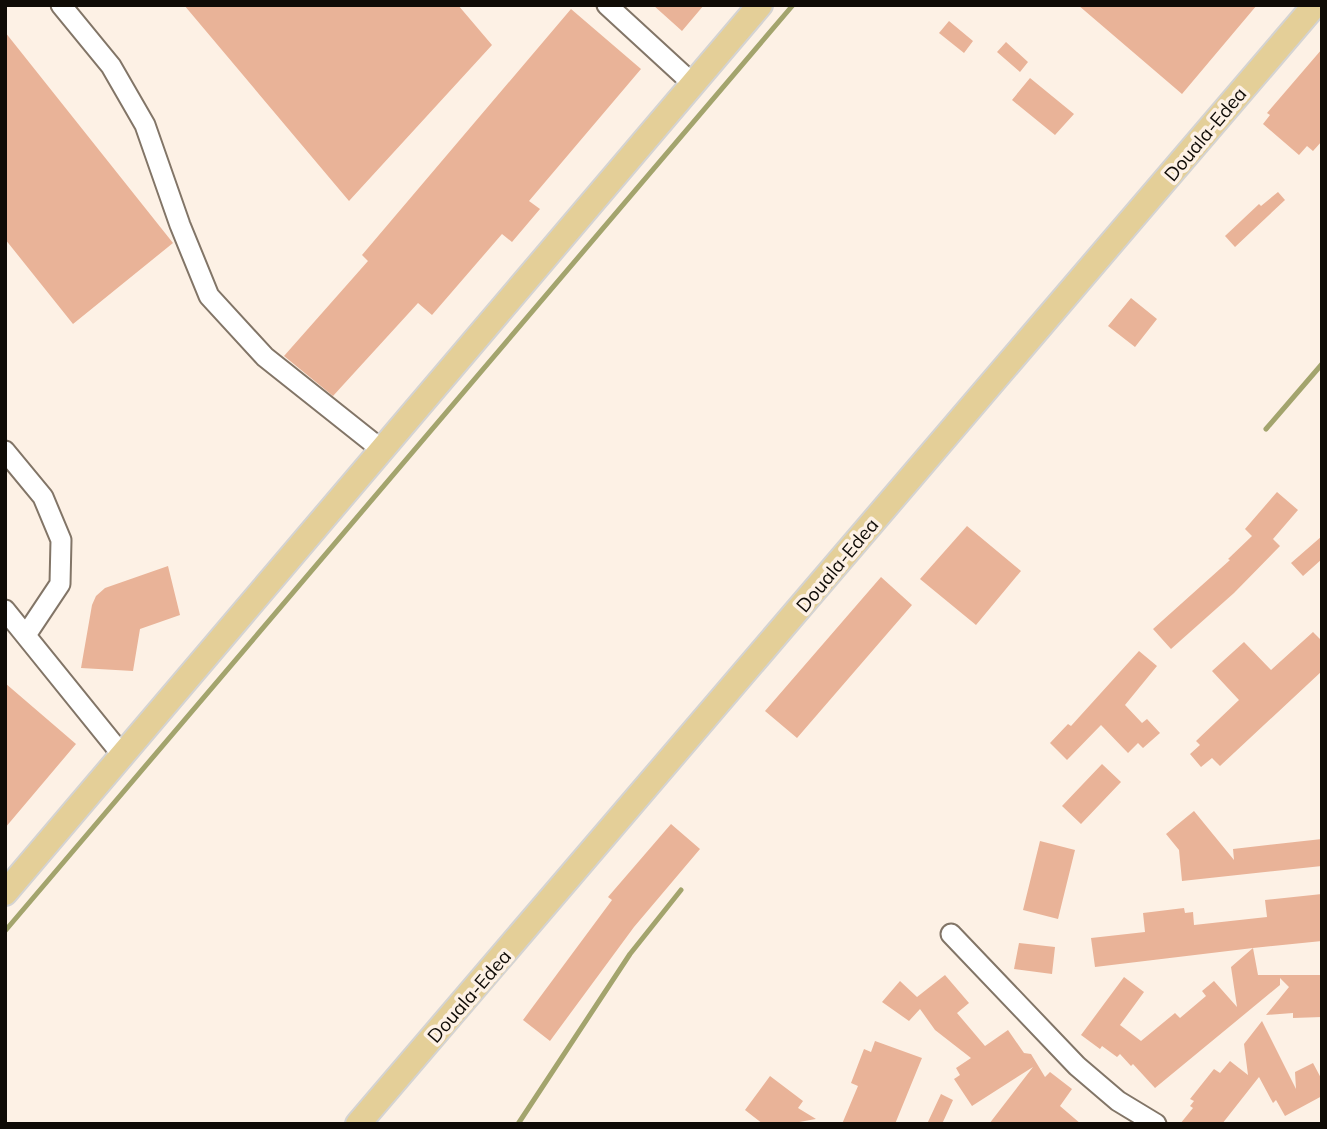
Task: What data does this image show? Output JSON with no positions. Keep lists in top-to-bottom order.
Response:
{
  "streets": {
    "main road": ["Douala-Edea"]
  }
}
